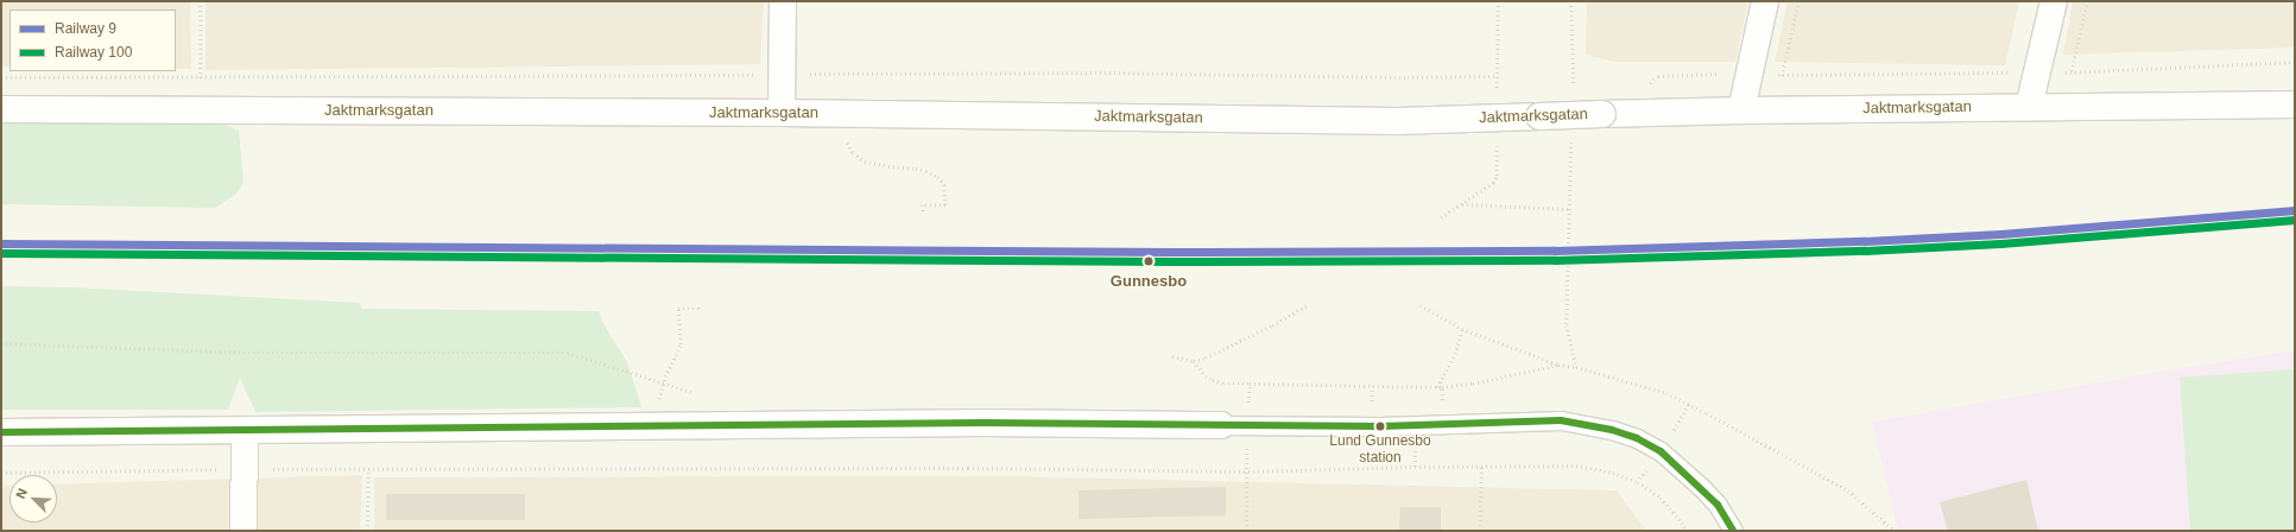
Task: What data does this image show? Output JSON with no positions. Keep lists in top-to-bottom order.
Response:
{
  "streets": {
    "street": ["Jaktmarksgatan"]
  },
  "places": ["Gunnesbo", "Lund Gunnesbo station"],
  "lines": ["rail line 9", "rail line 100"],
  "legend": ["Railway 9", "Railway 100"],
  "north": "top left"
}
